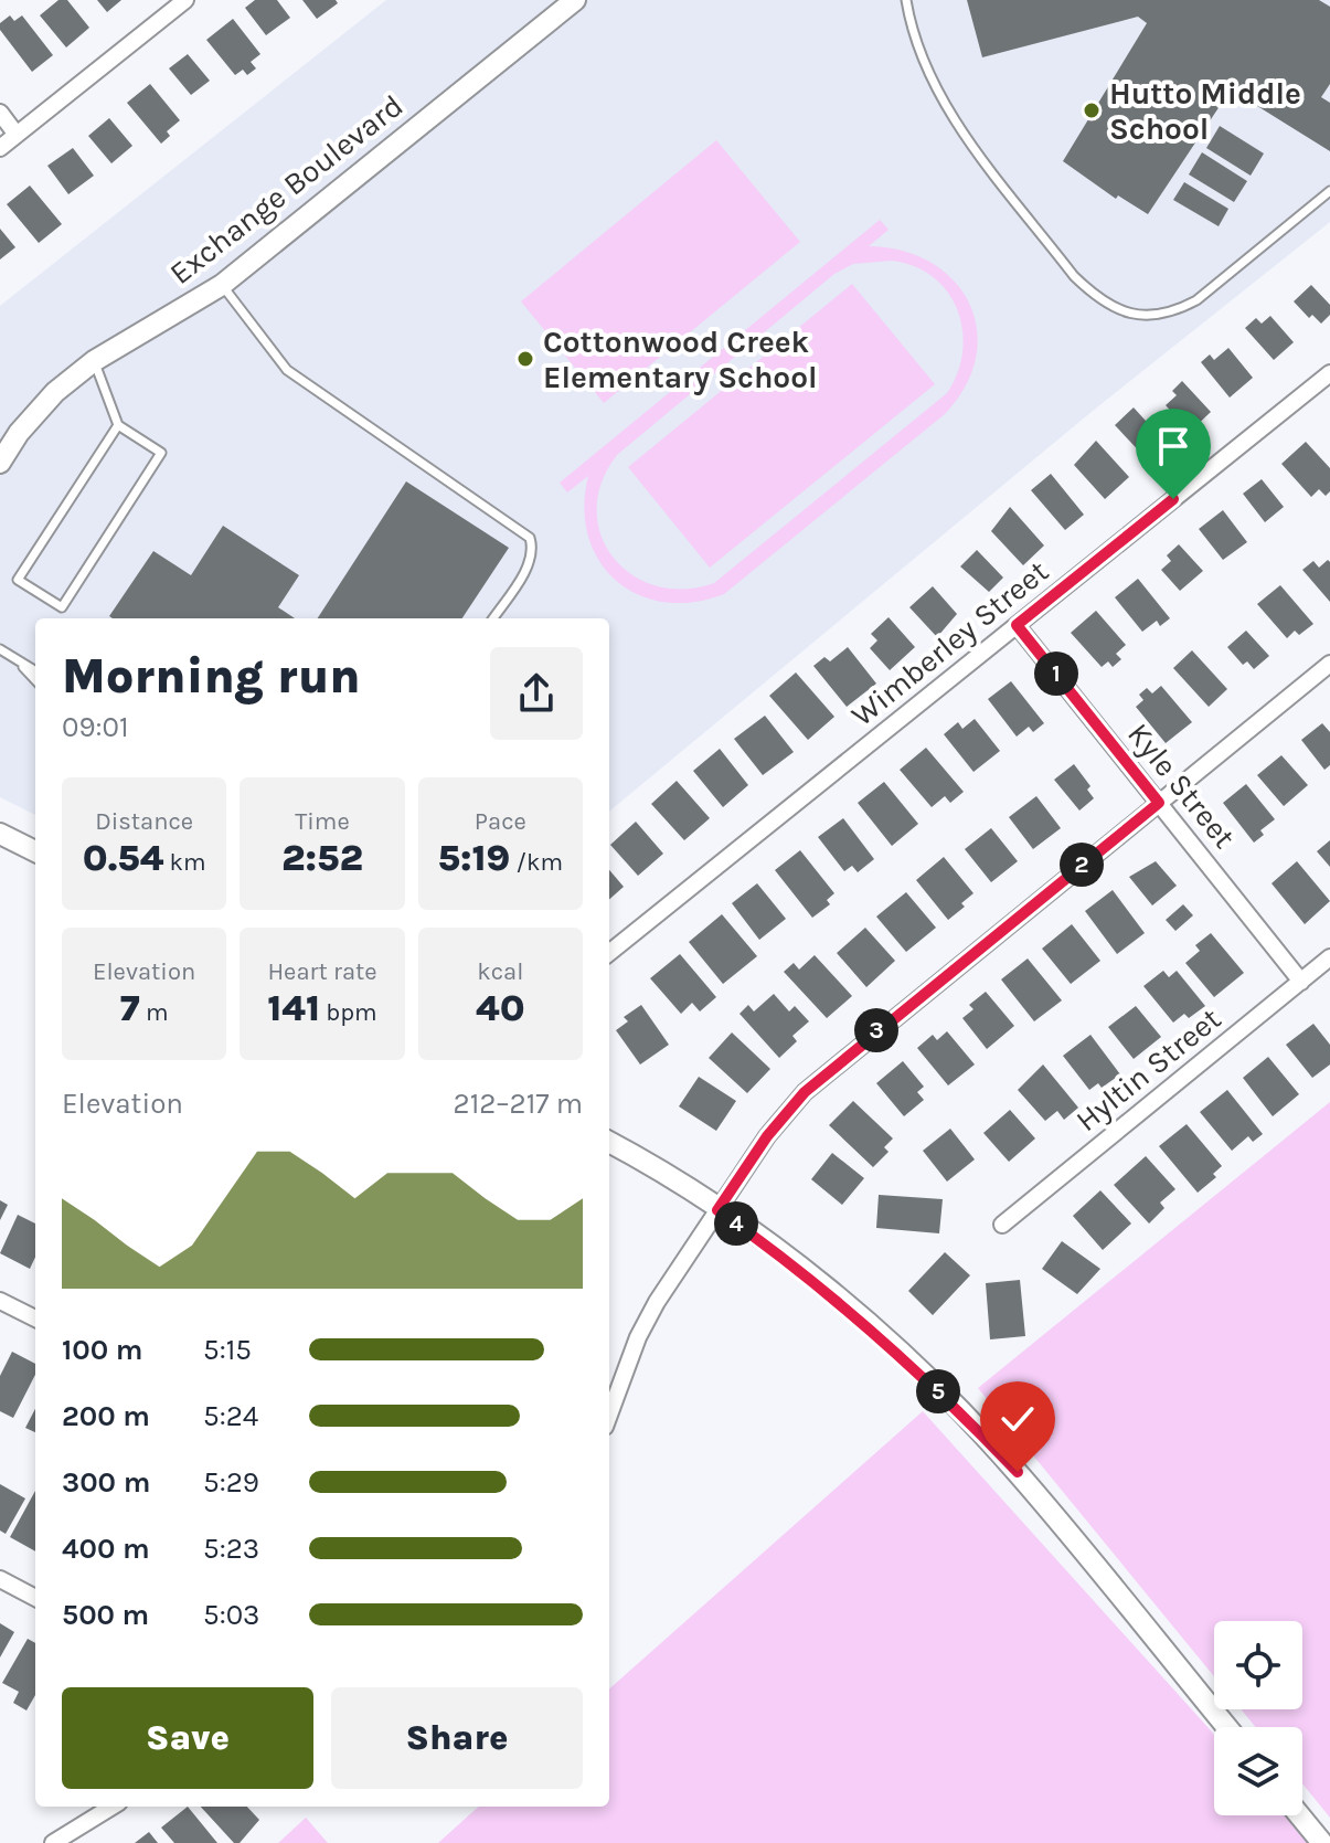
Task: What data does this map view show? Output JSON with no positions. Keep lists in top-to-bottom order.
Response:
{
  "streets": {
    "street": [
      "Exchange Boulevard",
      "Wimberley Street",
      "Kyle Street",
      "Hyltin Street"
    ]
  },
  "crossings": [
    ["Wimberley Street", "Kyle Street"],
    ["Kyle Street", "Hyltin Street"]
  ],
  "places": ["Hutto Middle School", "Cottonwood Creek Elementary School"],
  "page": {
    "heading": ["Morning run", "09:01"],
    "pins": [
      "1",
      "2",
      "3",
      "4",
      "5"
    ],
    "stats": [
      ["Distance", "0.54 km"],
      ["Time", "2:52"],
      ["Pace", "5:19 /km"],
      ["Elevation", "7 m"],
      ["Heart rate", "141 bpm"],
      ["kcal", "40"]
    ],
    "chart": ["Elevation", "212–217 m"],
    "list": [
      {
        "name": "100 m",
        "note": "5:15"
      },
      {
        "name": "200 m",
        "note": "5:24"
      },
      {
        "name": "300 m",
        "note": "5:29"
      },
      {
        "name": "400 m",
        "note": "5:23"
      },
      {
        "name": "500 m",
        "note": "5:03"
      }
    ],
    "buttons": ["Save", "Share"]
  }
}
